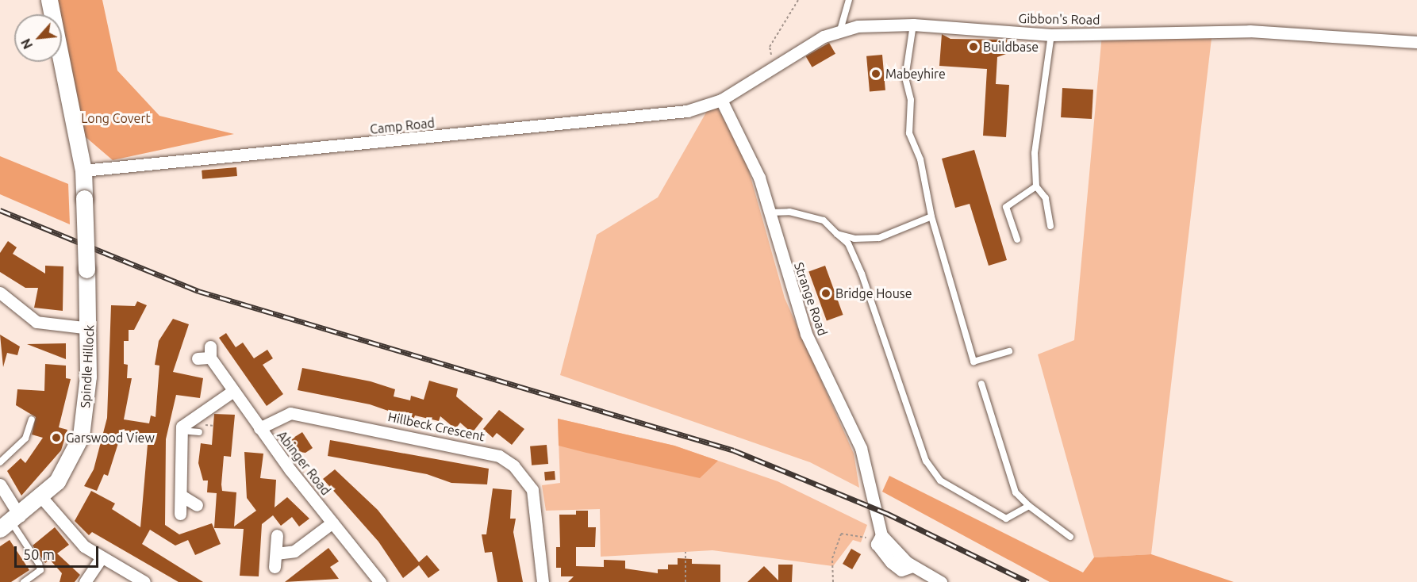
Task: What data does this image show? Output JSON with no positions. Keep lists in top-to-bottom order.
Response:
{
  "streets": {
    "street": [
      "Gibbon's Road",
      "Camp Road",
      "Strange Road",
      "Spindle Hillock",
      "Hillbeck Crescent",
      "Abinger Road"
    ]
  },
  "crossings": [
    ["Gibbon's Road", "Camp Road"],
    ["Gibbon's Road", "Strange Road"],
    ["Camp Road", "Strange Road"],
    ["Camp Road", "Spindle Hillock"],
    ["Hillbeck Crescent", "Abinger Road"]
  ],
  "parks": ["Long Covert"],
  "places": [
    "Buildbase",
    "Mabeyhire",
    "Bridge House",
    "Garswood View"
  ],
  "scale_bar": "50 m",
  "north": "bottom left"
}
